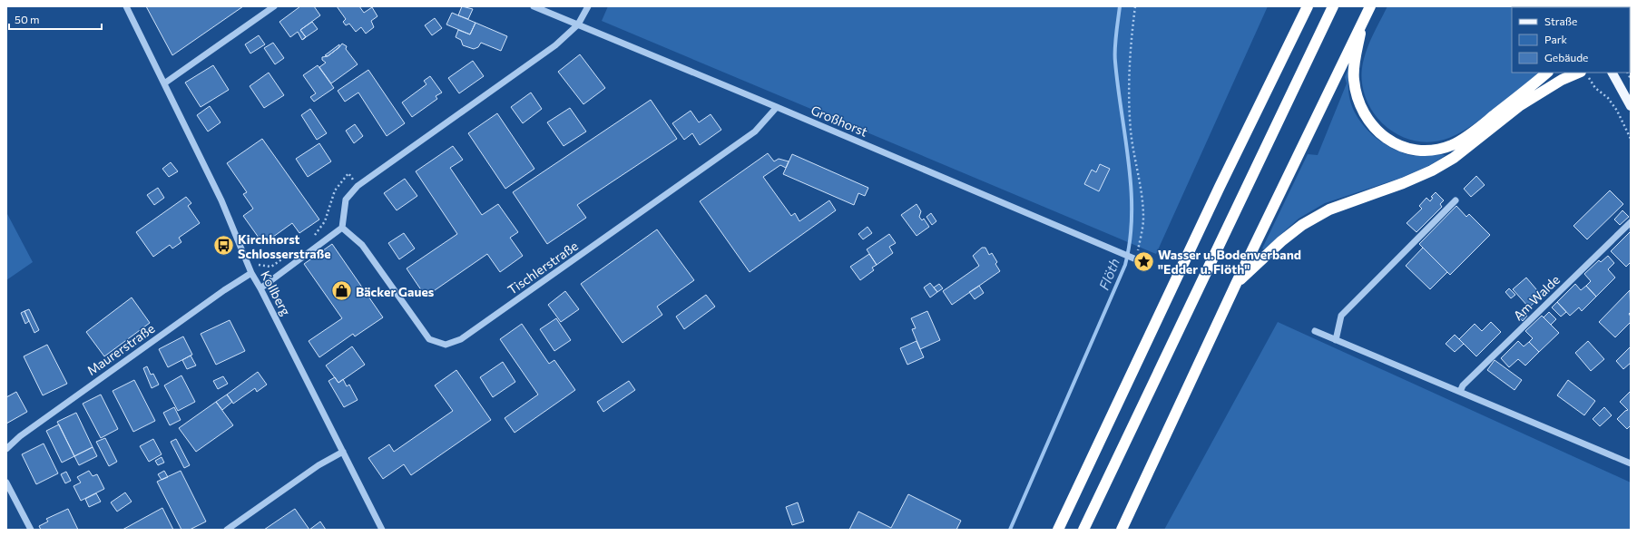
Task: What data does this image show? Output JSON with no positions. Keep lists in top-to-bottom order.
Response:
{
  "streets": {
    "street": [
      "Großhorst",
      "Tischlerstraße",
      "Kollberg",
      "Am Walde",
      "Maurerstraße"
    ]
  },
  "crossings": [
    ["Großhorst", "Tischlerstraße"],
    ["Kollberg", "Maurerstraße"]
  ],
  "water": ["Flöth"],
  "places": {
    "bus stop": ["Kirchhorst Schlosserstraße"],
    "place": ["Wasser u. Bodenverband \"Edder u. Flöth\""],
    "shop": ["Bäcker Gaues"]
  },
  "legend": ["Straße", "Park", "Gebäude"],
  "scale_bar": "50 m"
}
